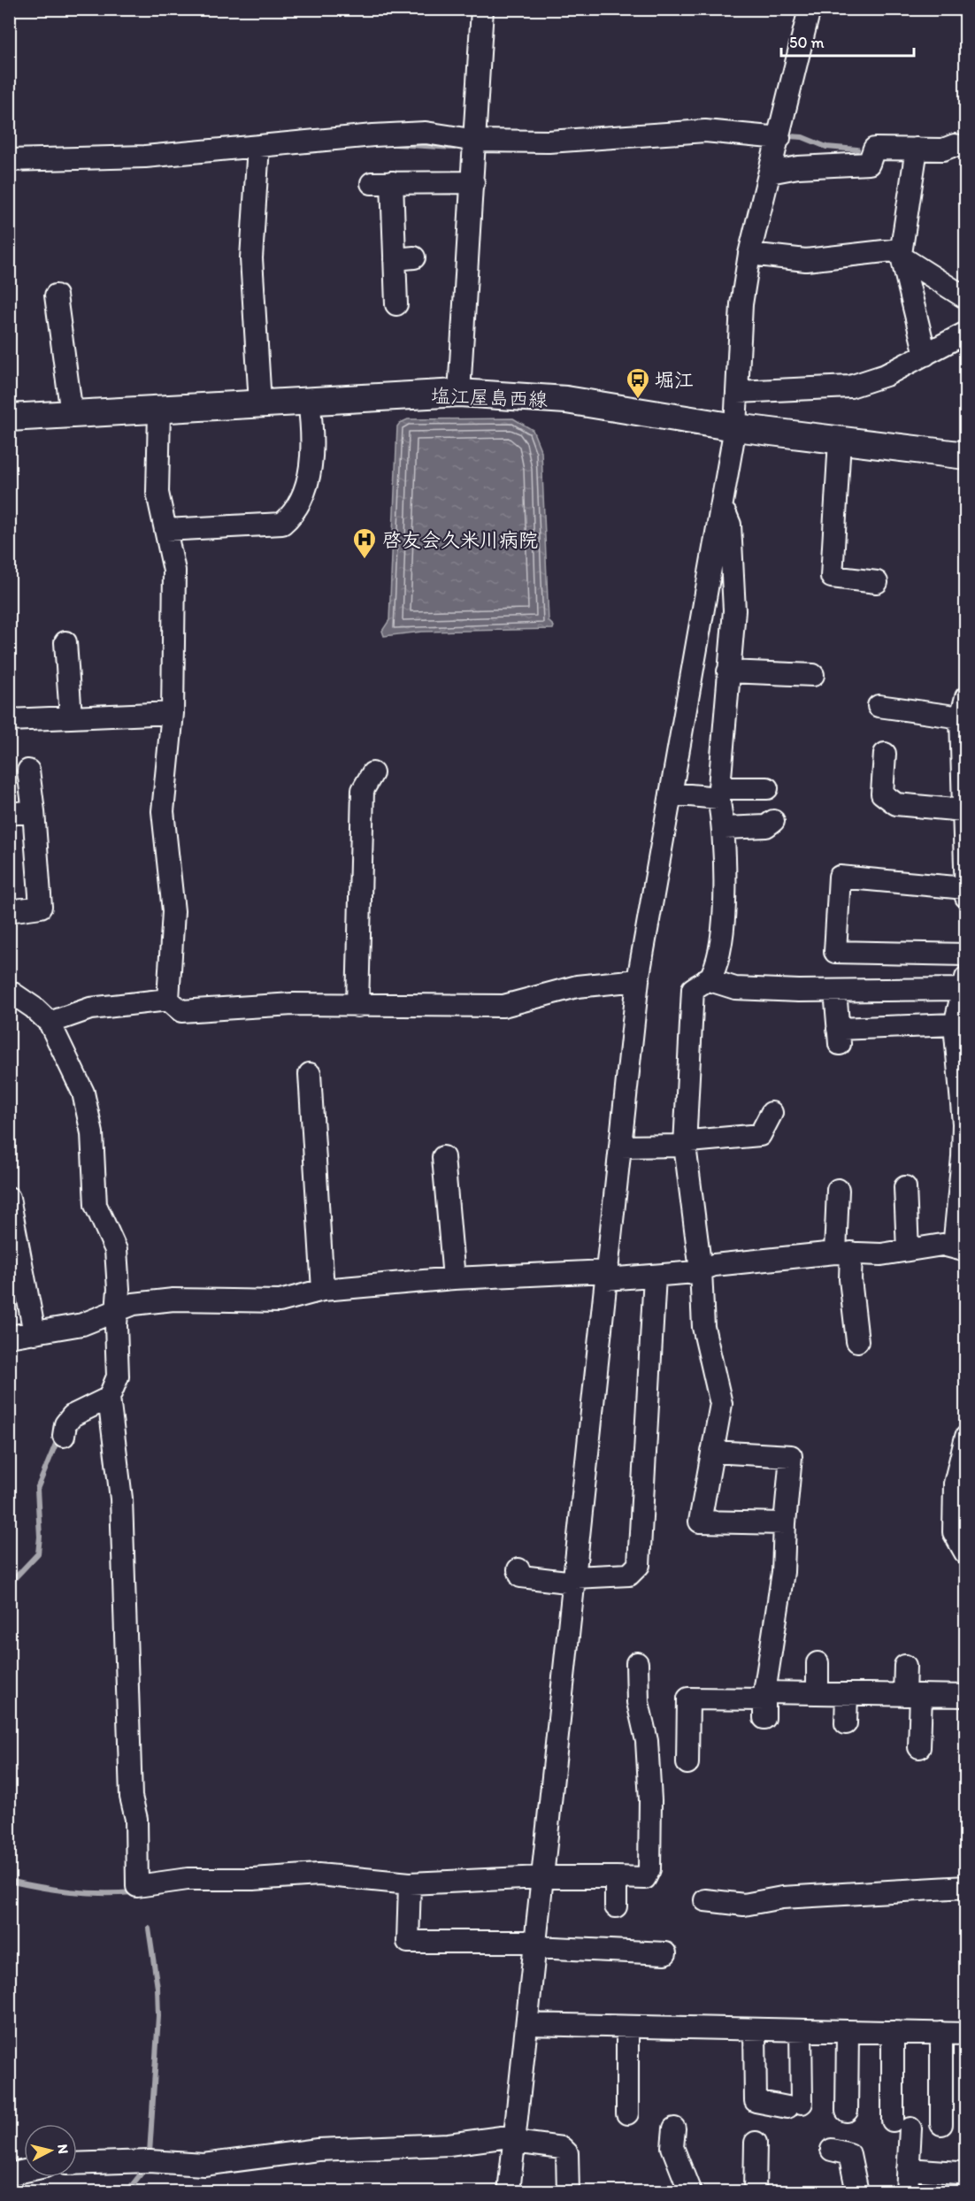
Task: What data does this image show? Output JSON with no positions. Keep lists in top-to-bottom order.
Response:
{
  "streets": {
    "main road": ["塩江屋島西線"]
  },
  "places": {
    "bus stop": ["堀江"],
    "hospital": ["啓友会久米川病院"]
  },
  "scale_bar": "50 m",
  "north": "right"
}
